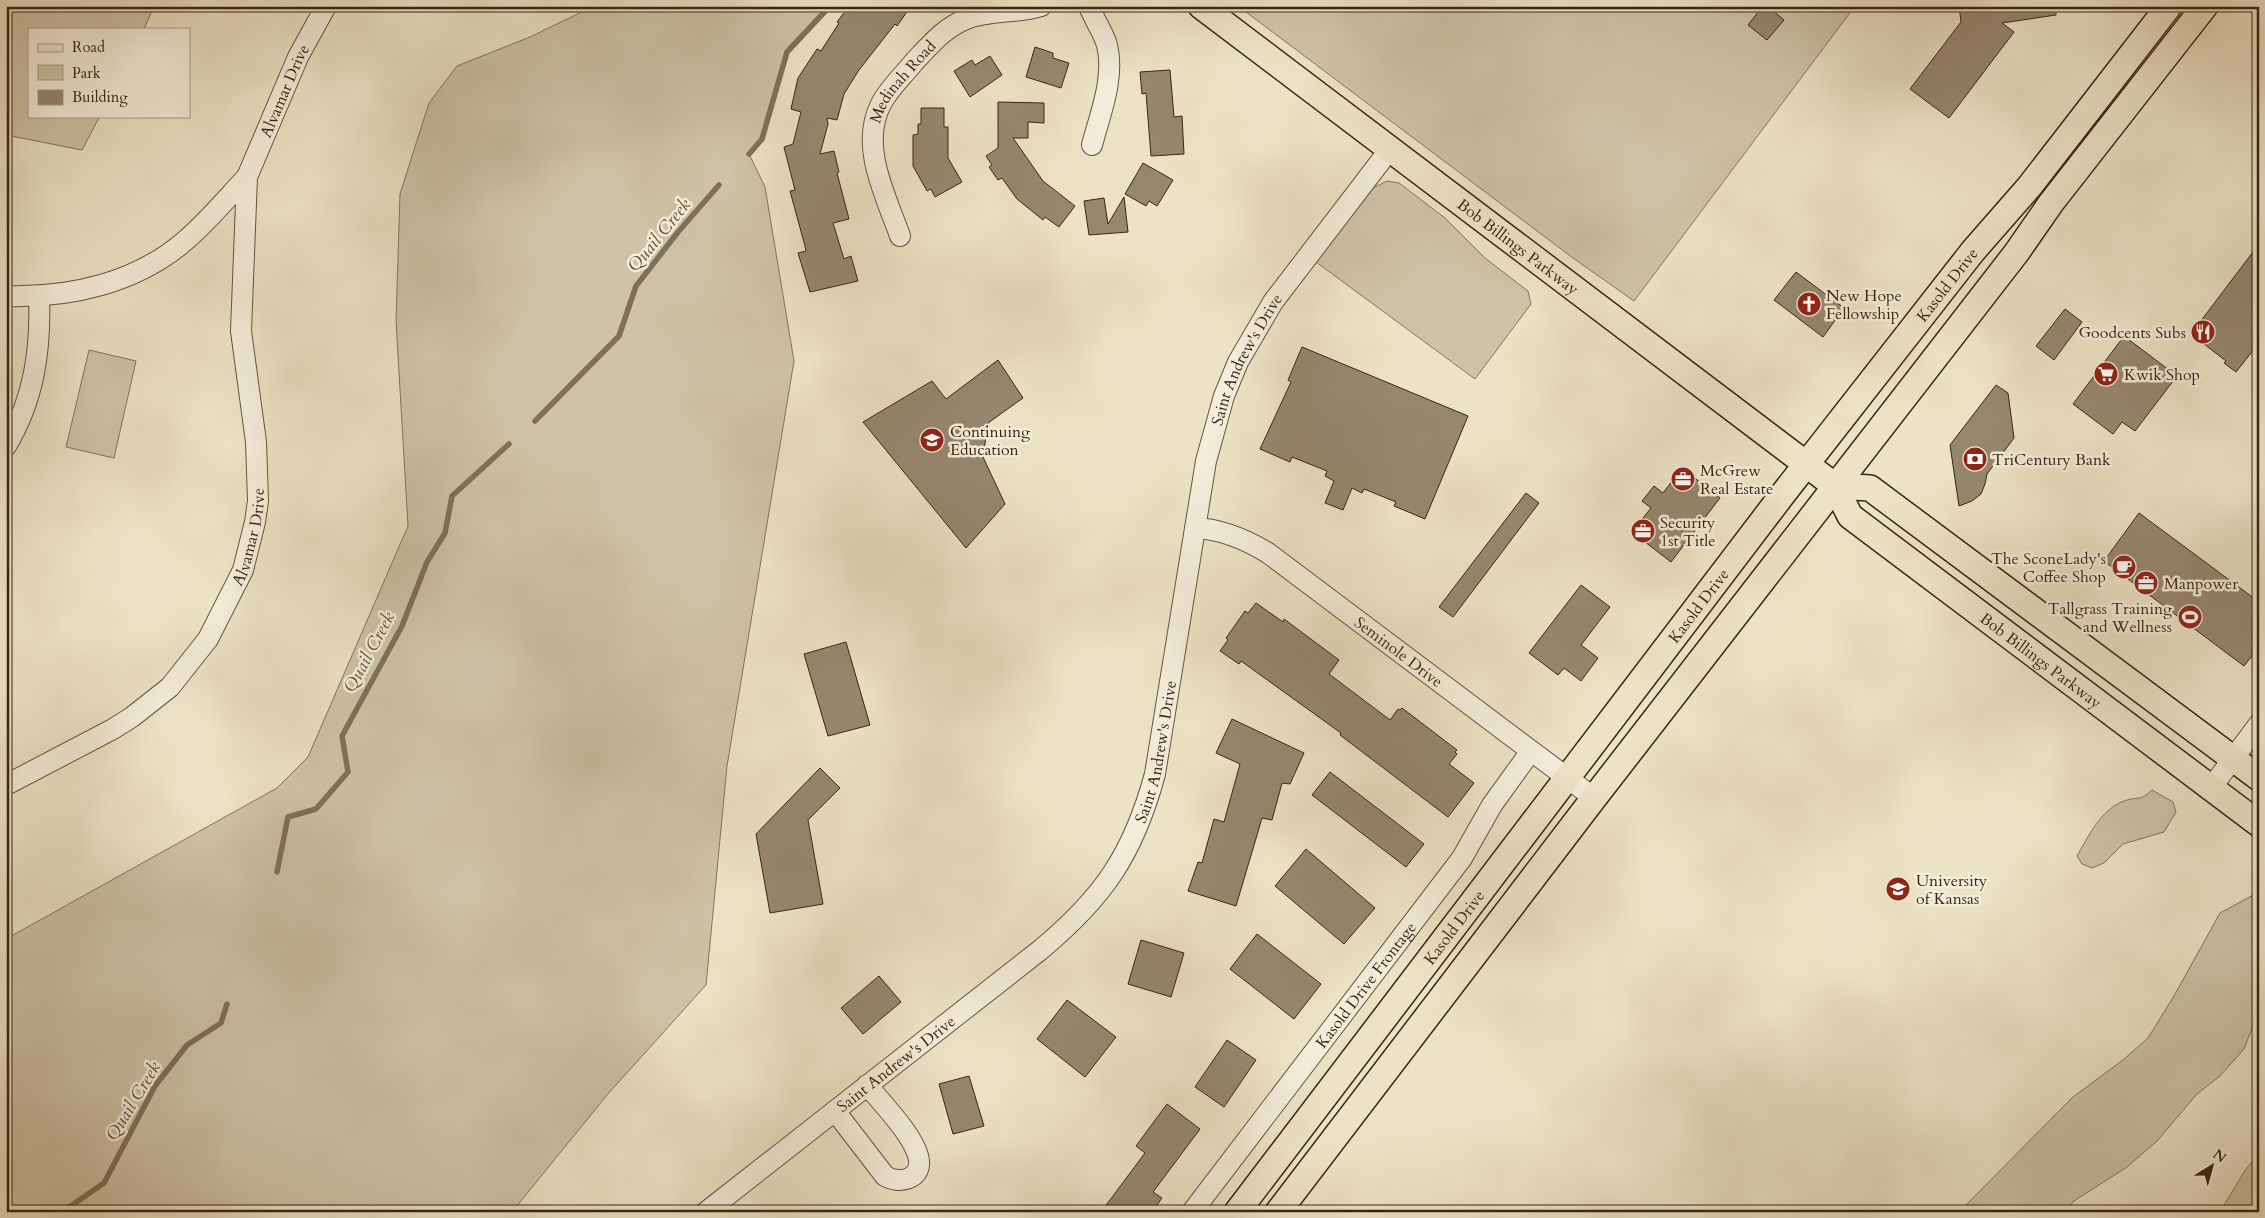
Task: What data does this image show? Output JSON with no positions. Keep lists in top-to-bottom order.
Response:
{
  "streets": {
    "main road": ["Bob Billings Parkway", "Kasold Drive"],
    "street": [
      "Medinah Road",
      "Alvamar Drive",
      "Saint Andrew's Drive",
      "Seminole Drive",
      "Kasold Drive Frontage"
    ]
  },
  "crossings": [
    ["Bob Billings Parkway", "Kasold Drive"],
    ["Bob Billings Parkway", "Saint Andrew's Drive"],
    ["Kasold Drive", "Seminole Drive"],
    ["Saint Andrew's Drive", "Seminole Drive"],
    ["Seminole Drive", "Kasold Drive Frontage"]
  ],
  "water": ["Quail Creek"],
  "places": {
    "church": ["New Hope Fellowship"],
    "restaurant": ["Goodcents Subs"],
    "supermarket": ["Kwik Shop"],
    "school or university": ["Continuing Education", "University of Kansas"],
    "bank": ["TriCentury Bank"],
    "office": ["McGrew Real Estate", "Security 1st Title", "Manpower"],
    "cafe": ["The SconeLady's Coffee Shop"],
    "sports": ["Tallgrass Training and Wellness"]
  },
  "legend": ["Road", "Park", "Building"],
  "north": "top right"
}
